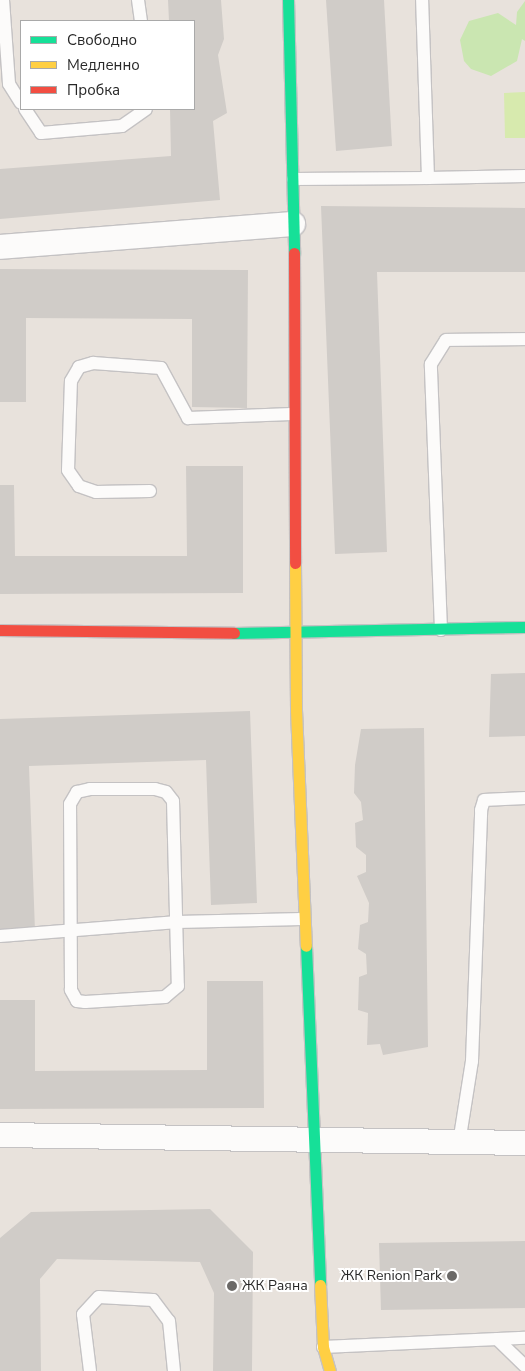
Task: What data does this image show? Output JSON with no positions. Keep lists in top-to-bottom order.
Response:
{
  "places": ["ЖК Renion Park", "ЖК Раяна"],
  "legend": ["Свободно", "Медленно", "Пробка"]
}
